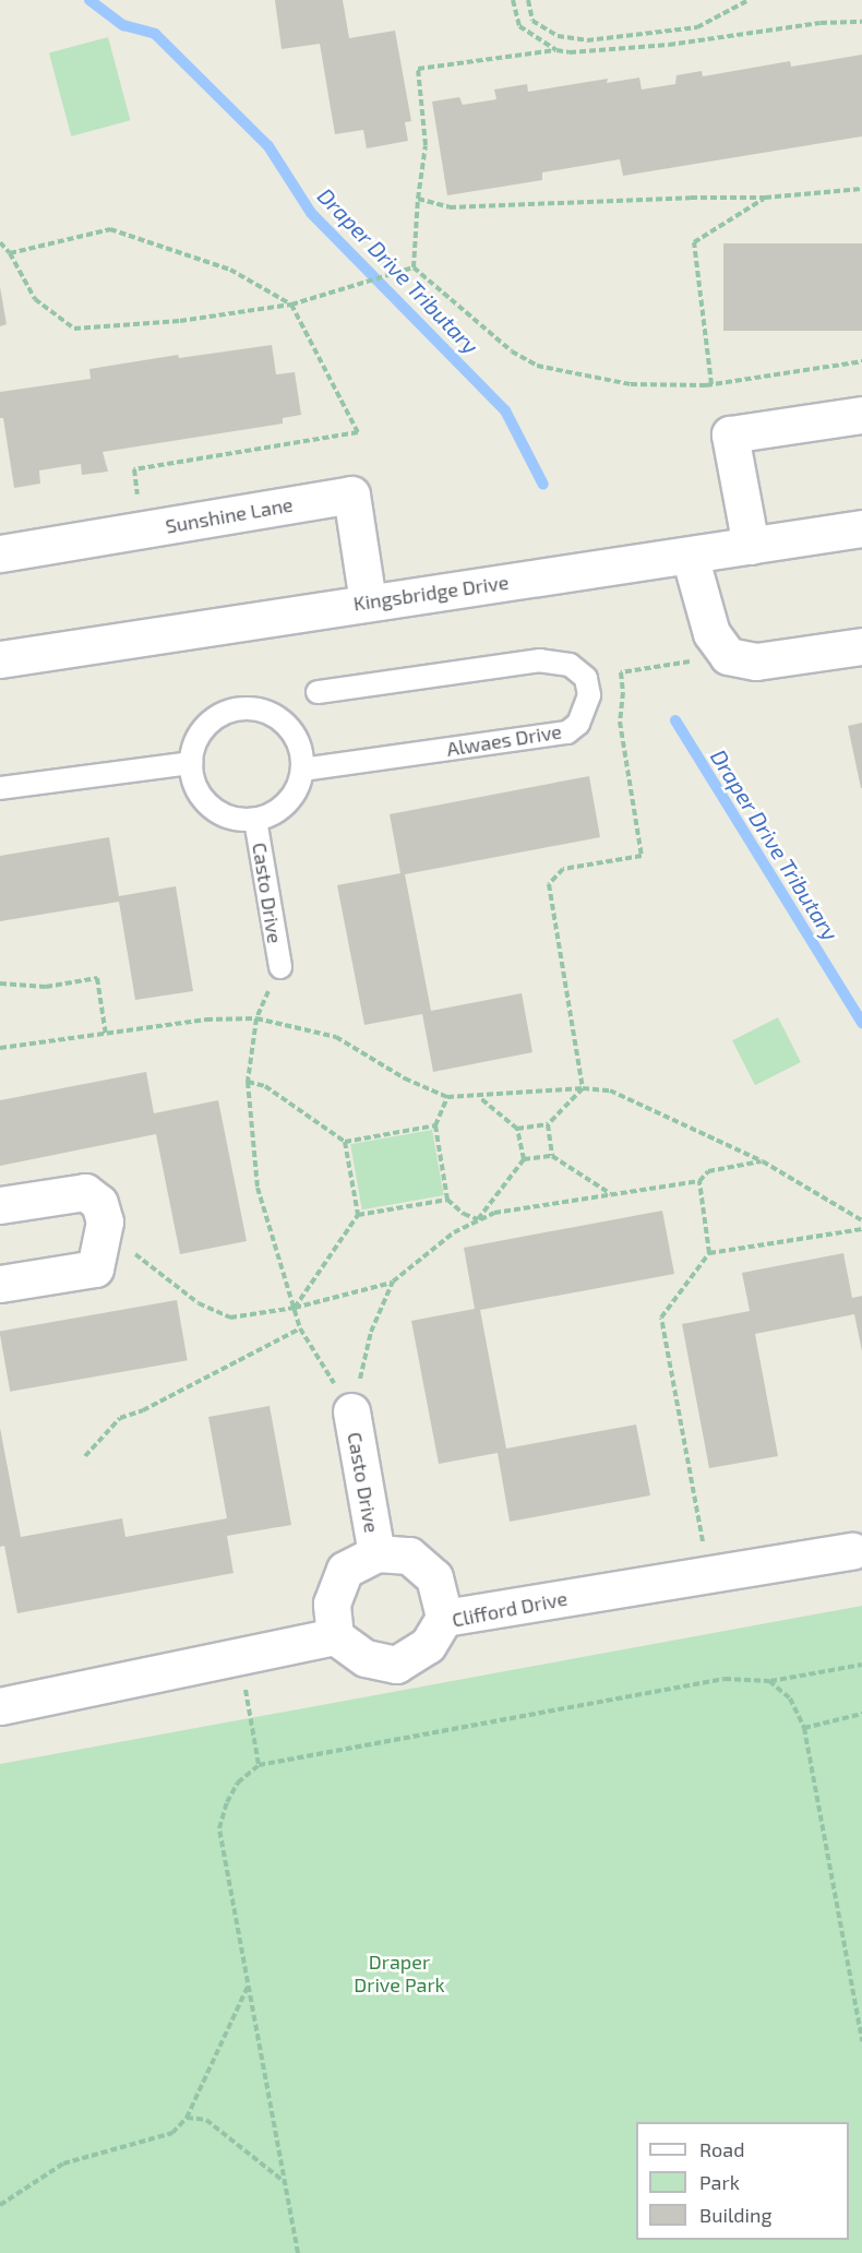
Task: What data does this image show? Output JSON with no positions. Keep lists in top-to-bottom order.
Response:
{
  "streets": {
    "street": [
      "Sunshine Lane",
      "Kingsbridge Drive",
      "Casto Drive",
      "Clifford Drive"
    ],
    "lane": ["Alwaes Drive"]
  },
  "crossings": [
    ["Sunshine Lane", "Kingsbridge Drive"],
    ["Alwaes Drive", "Casto Drive"],
    ["Casto Drive", "Clifford Drive"]
  ],
  "water": ["Draper Drive Tributary"],
  "parks": ["Draper Drive Park"],
  "legend": ["Road", "Park", "Building"]
}
